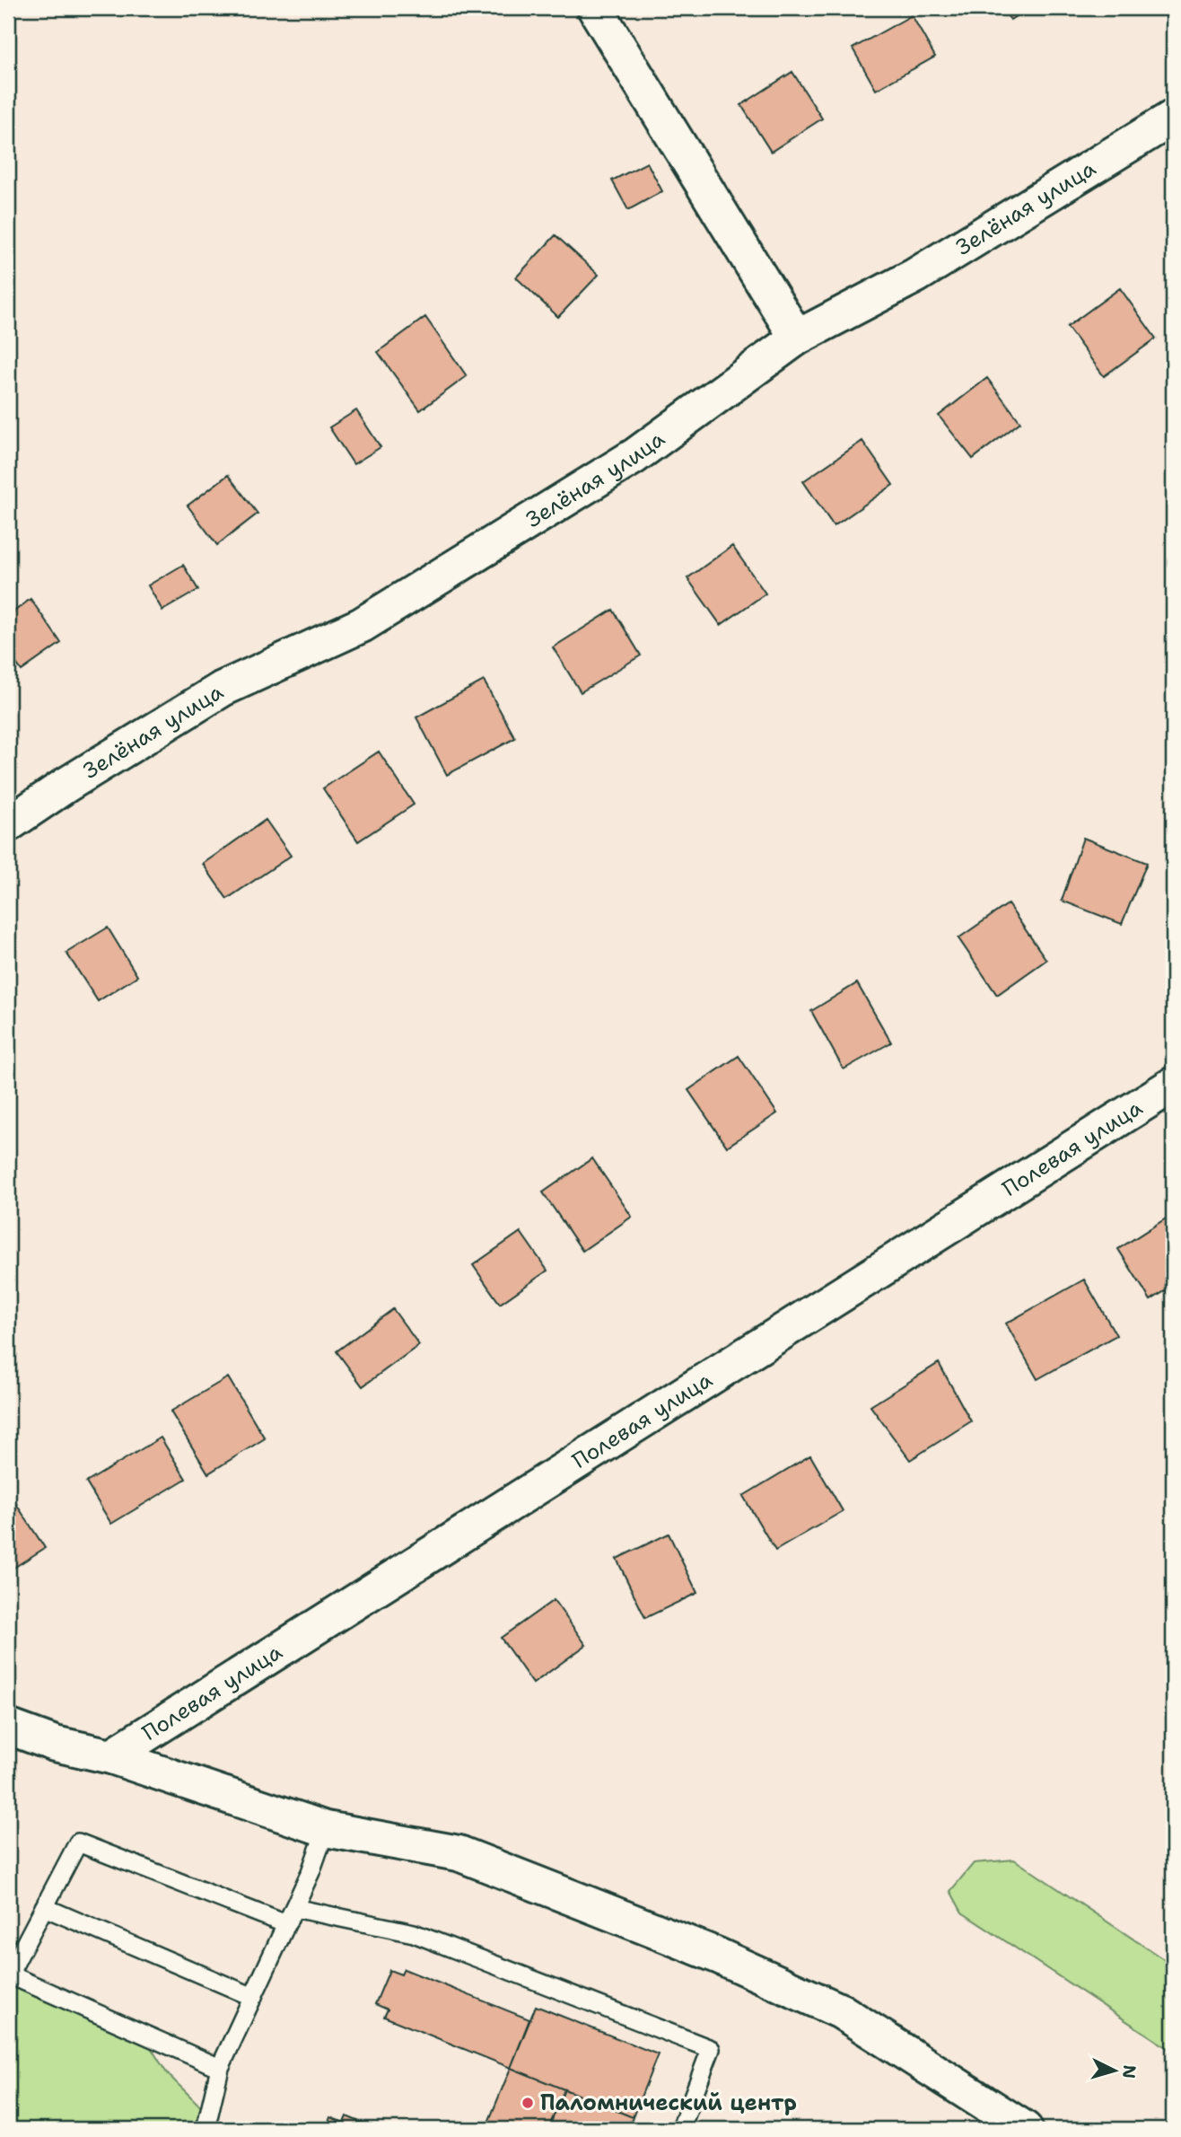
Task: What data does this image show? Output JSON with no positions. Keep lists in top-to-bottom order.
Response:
{
  "streets": {
    "street": ["Зелёная улица", "Полевая улица"]
  },
  "places": ["Паломнический центр"],
  "north": "right"
}
